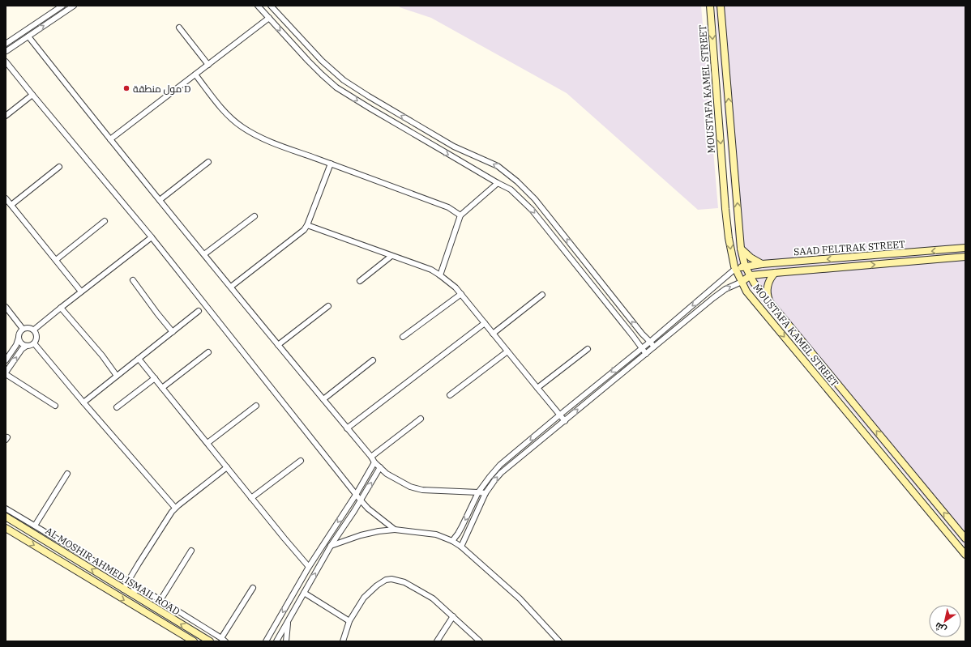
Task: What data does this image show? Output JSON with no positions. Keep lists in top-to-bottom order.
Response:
{
  "streets": {
    "street": ["MOUSTAFA KAMEL STREET", "SAAD FELTRAK STREET", "AL MOSHIR AHMED ISMAIL ROAD"]
  },
  "crossings": [
    ["MOUSTAFA KAMEL STREET", "SAAD FELTRAK STREET"]
  ],
  "places": ["مول منطقة D"],
  "north": "bottom left"
}
